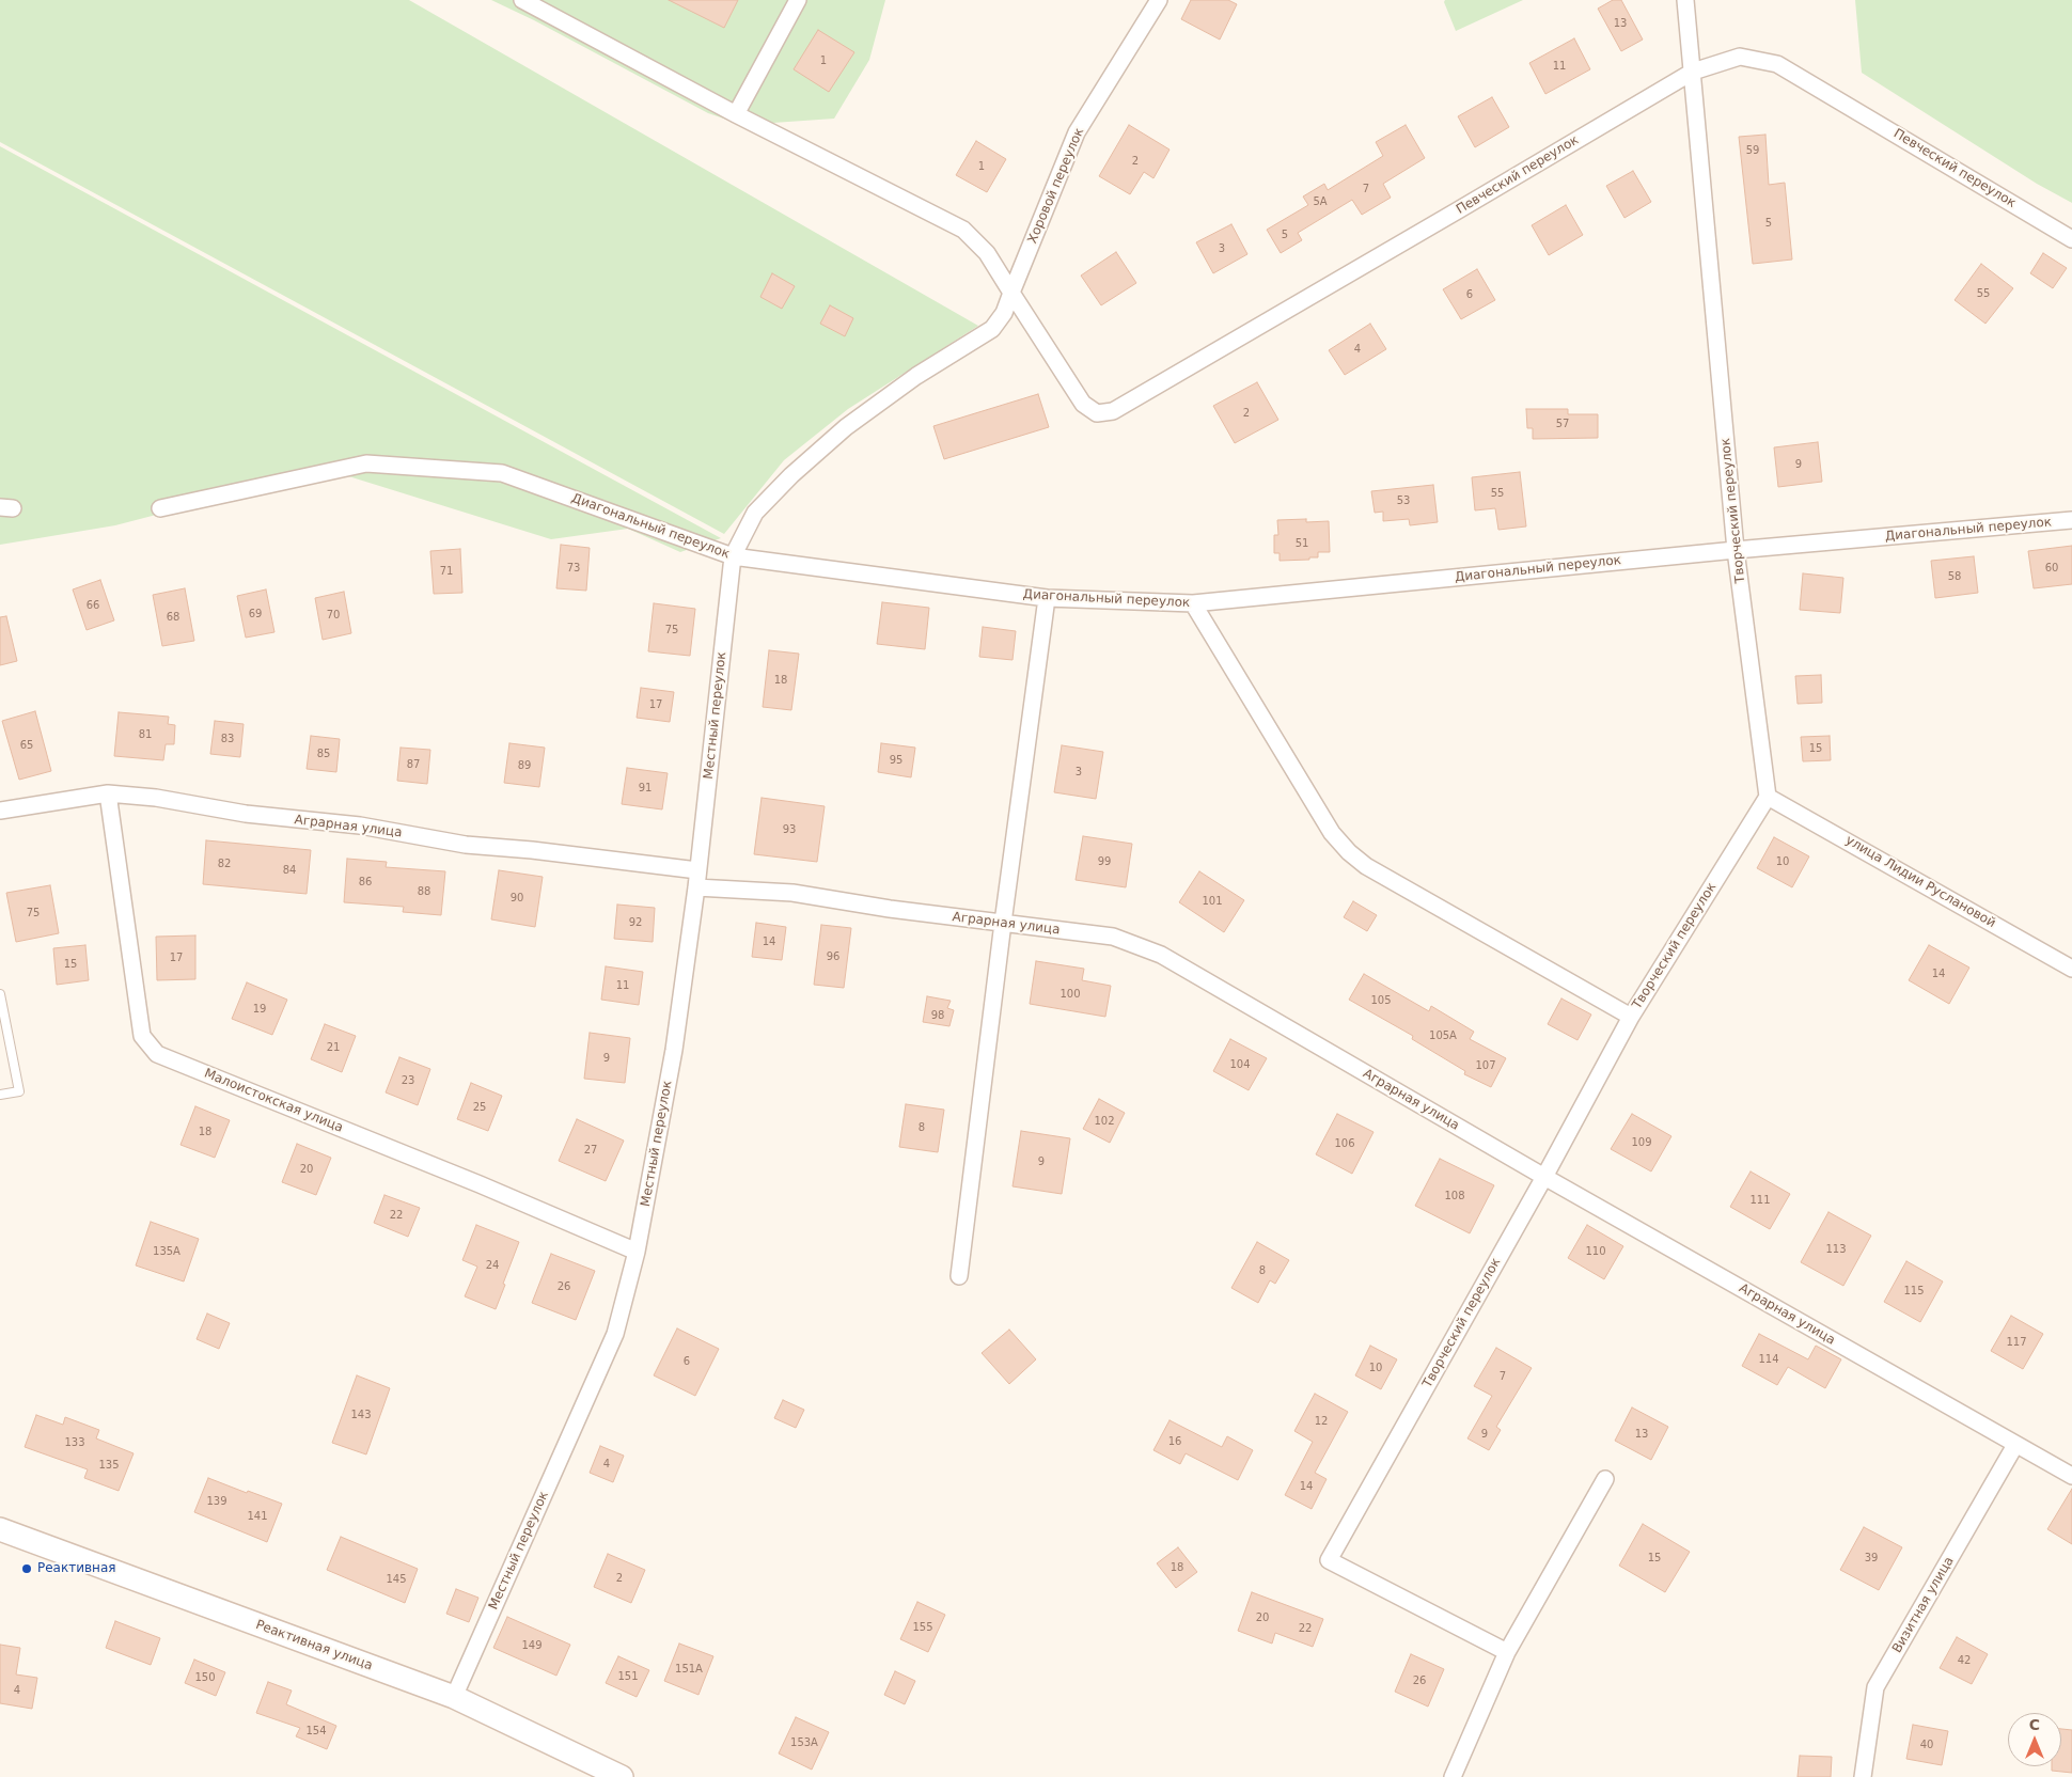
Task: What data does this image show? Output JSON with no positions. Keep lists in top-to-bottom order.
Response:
{
  "streets": {
    "main road": ["Реактивная улица"],
    "street": [
      "Певческий переулок",
      "Хоровой переулок",
      "Творческий переулок",
      "Диагональный переулок",
      "Местный переулок",
      "Аграрная улица",
      "улица Лидии Руслановой",
      "Малоистокская улица",
      "Визитная улица"
    ]
  },
  "crossings": [
    ["Певческий переулок", "Хоровой переулок"],
    ["Певческий переулок", "Творческий переулок"],
    ["Хоровой переулок", "Диагональный переулок"],
    ["Хоровой переулок", "Местный переулок"],
    ["Творческий переулок", "Диагональный переулок"],
    ["Творческий переулок", "Аграрная улица"],
    ["Творческий переулок", "улица Лидии Руслановой"],
    ["Диагональный переулок", "Местный переулок"],
    ["Местный переулок", "Аграрная улица"],
    ["Местный переулок", "Малоистокская улица"],
    ["Местный переулок", "Реактивная улица"],
    ["Аграрная улица", "Малоистокская улица"],
    ["Аграрная улица", "Визитная улица"]
  ],
  "places": ["Реактивная"],
  "house_numbers": [
    "13",
    "1",
    "11",
    "59",
    "2",
    "1",
    "7",
    "5А",
    "5",
    "5",
    "3",
    "55",
    "6",
    "4",
    "2",
    "57",
    "9",
    "55",
    "53",
    "51",
    "73",
    "60",
    "71",
    "58",
    "66",
    "69",
    "70",
    "68",
    "75",
    "18",
    "17",
    "81",
    "83",
    "65",
    "15",
    "85",
    "95",
    "87",
    "89",
    "3",
    "91",
    "93",
    "99",
    "10",
    "82",
    "84",
    "86",
    "88",
    "90",
    "101",
    "75",
    "92",
    "14",
    "96",
    "17",
    "15",
    "14",
    "11",
    "100",
    "105",
    "19",
    "98",
    "105А",
    "21",
    "9",
    "104",
    "107",
    "23",
    "25",
    "102",
    "8",
    "18",
    "109",
    "106",
    "27",
    "9",
    "20",
    "108",
    "111",
    "22",
    "113",
    "135А",
    "110",
    "24",
    "8",
    "26",
    "115",
    "117",
    "114",
    "6",
    "10",
    "7",
    "143",
    "12",
    "9",
    "13",
    "16",
    "133",
    "4",
    "135",
    "14",
    "139",
    "141",
    "15",
    "39",
    "18",
    "2",
    "145",
    "20",
    "155",
    "22",
    "149",
    "42",
    "151А",
    "151",
    "150",
    "26",
    "4",
    "154",
    "153А",
    "40"
  ],
  "north": "top"
}
